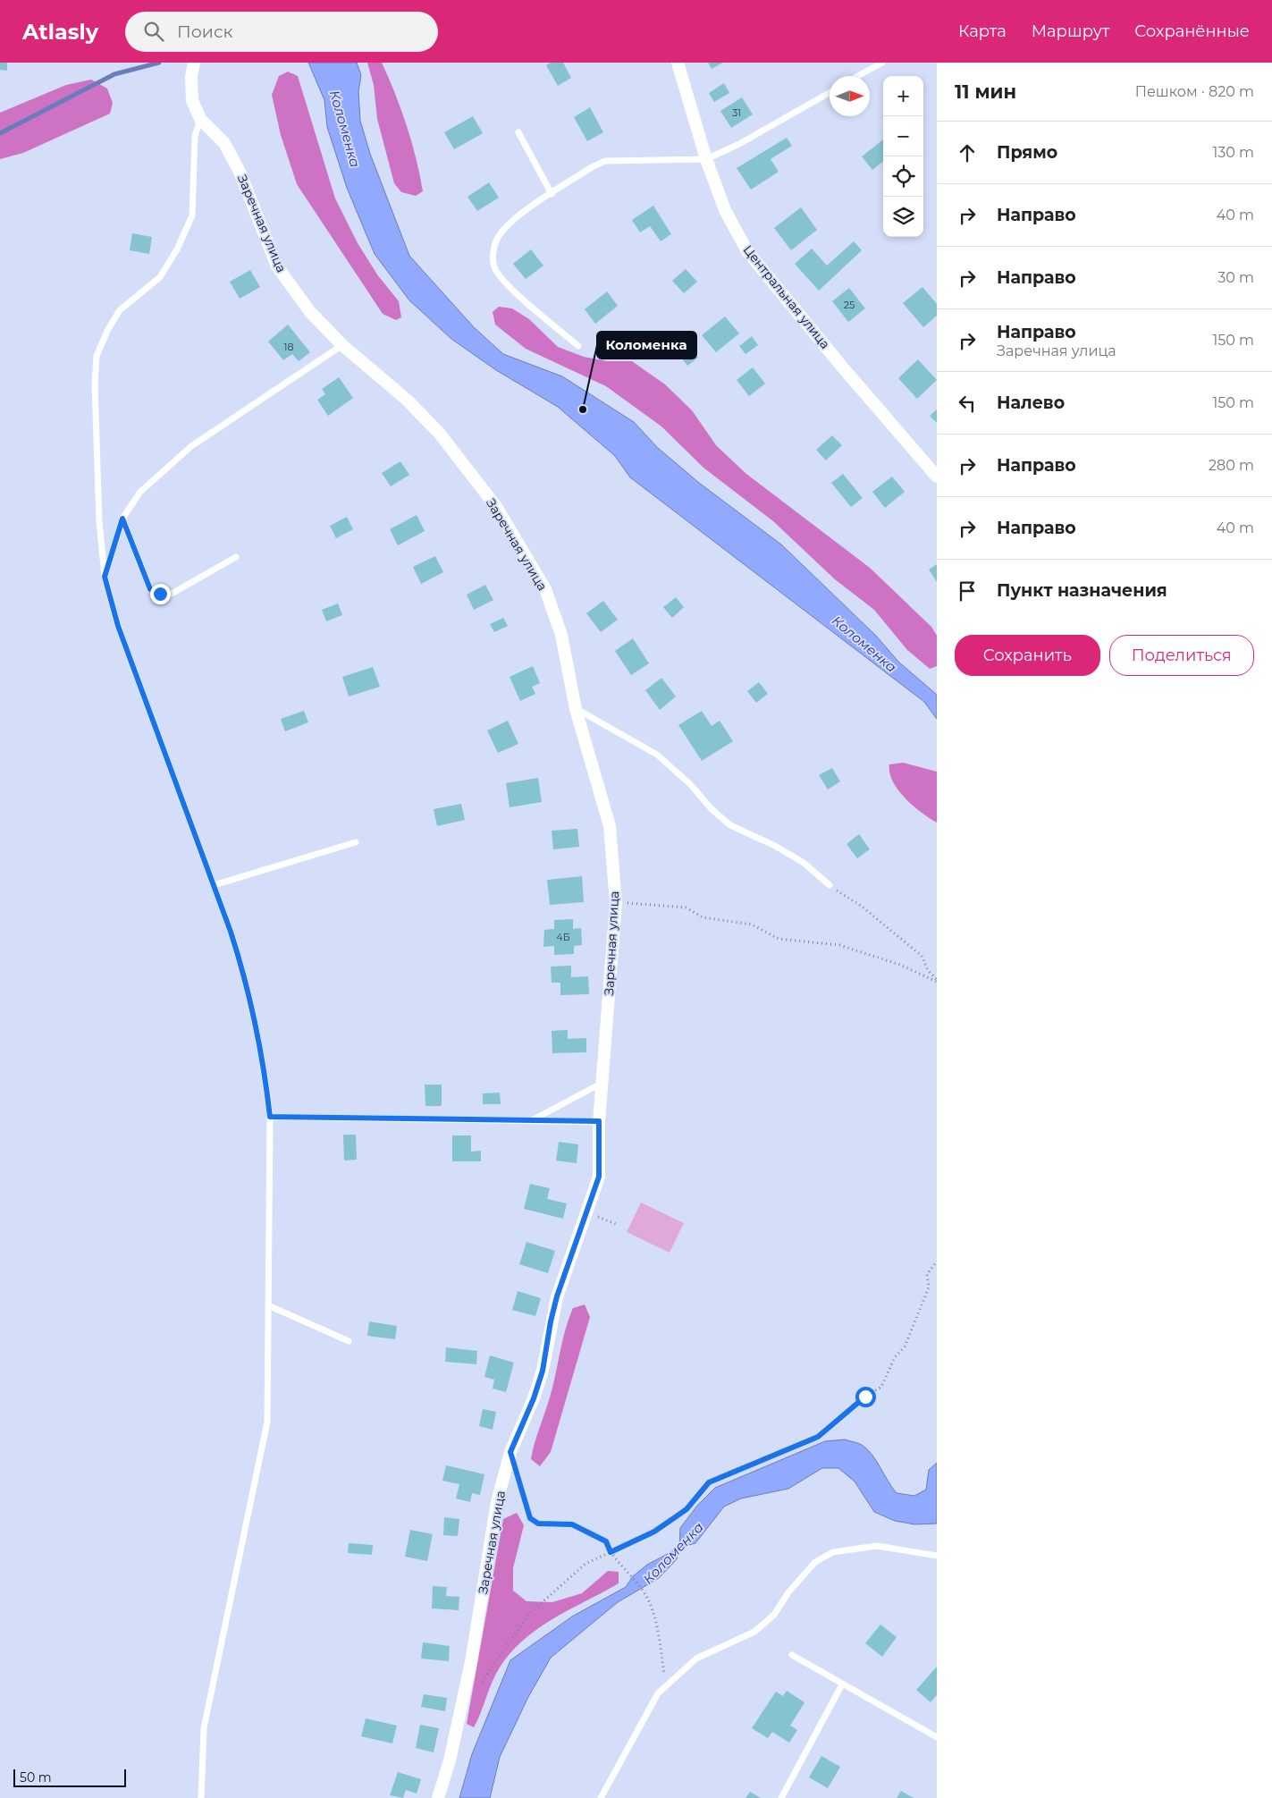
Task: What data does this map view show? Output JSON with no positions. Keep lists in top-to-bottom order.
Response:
{
  "streets": {
    "street": ["Заречная улица", "Центральная улица"]
  },
  "water": ["Коломенка"],
  "places": ["Коломенка"],
  "house_numbers": [
    "31",
    "25",
    "18",
    "4Б"
  ],
  "scale_bar": "50 m",
  "north": "right",
  "page": {
    "header": "Atlasly",
    "search": "Поиск",
    "nav": ["Карта", "Маршрут", "Сохранённые"],
    "heading": ["11 мин", "Пешком · 820 m"],
    "map_buttons": ["+", "−"],
    "list": [
      ["Прямо", "130 m"],
      ["Направо", "40 m"],
      ["Направо", "30 m"],
      ["Направо", "Заречная улица", "150 m"],
      ["Налево", "150 m"],
      ["Направо", "280 m"],
      ["Направо", "40 m"],
      "Пункт назначения"
    ],
    "buttons": ["Сохранить", "Поделиться"],
    "scale": "50 m"
  }
}
